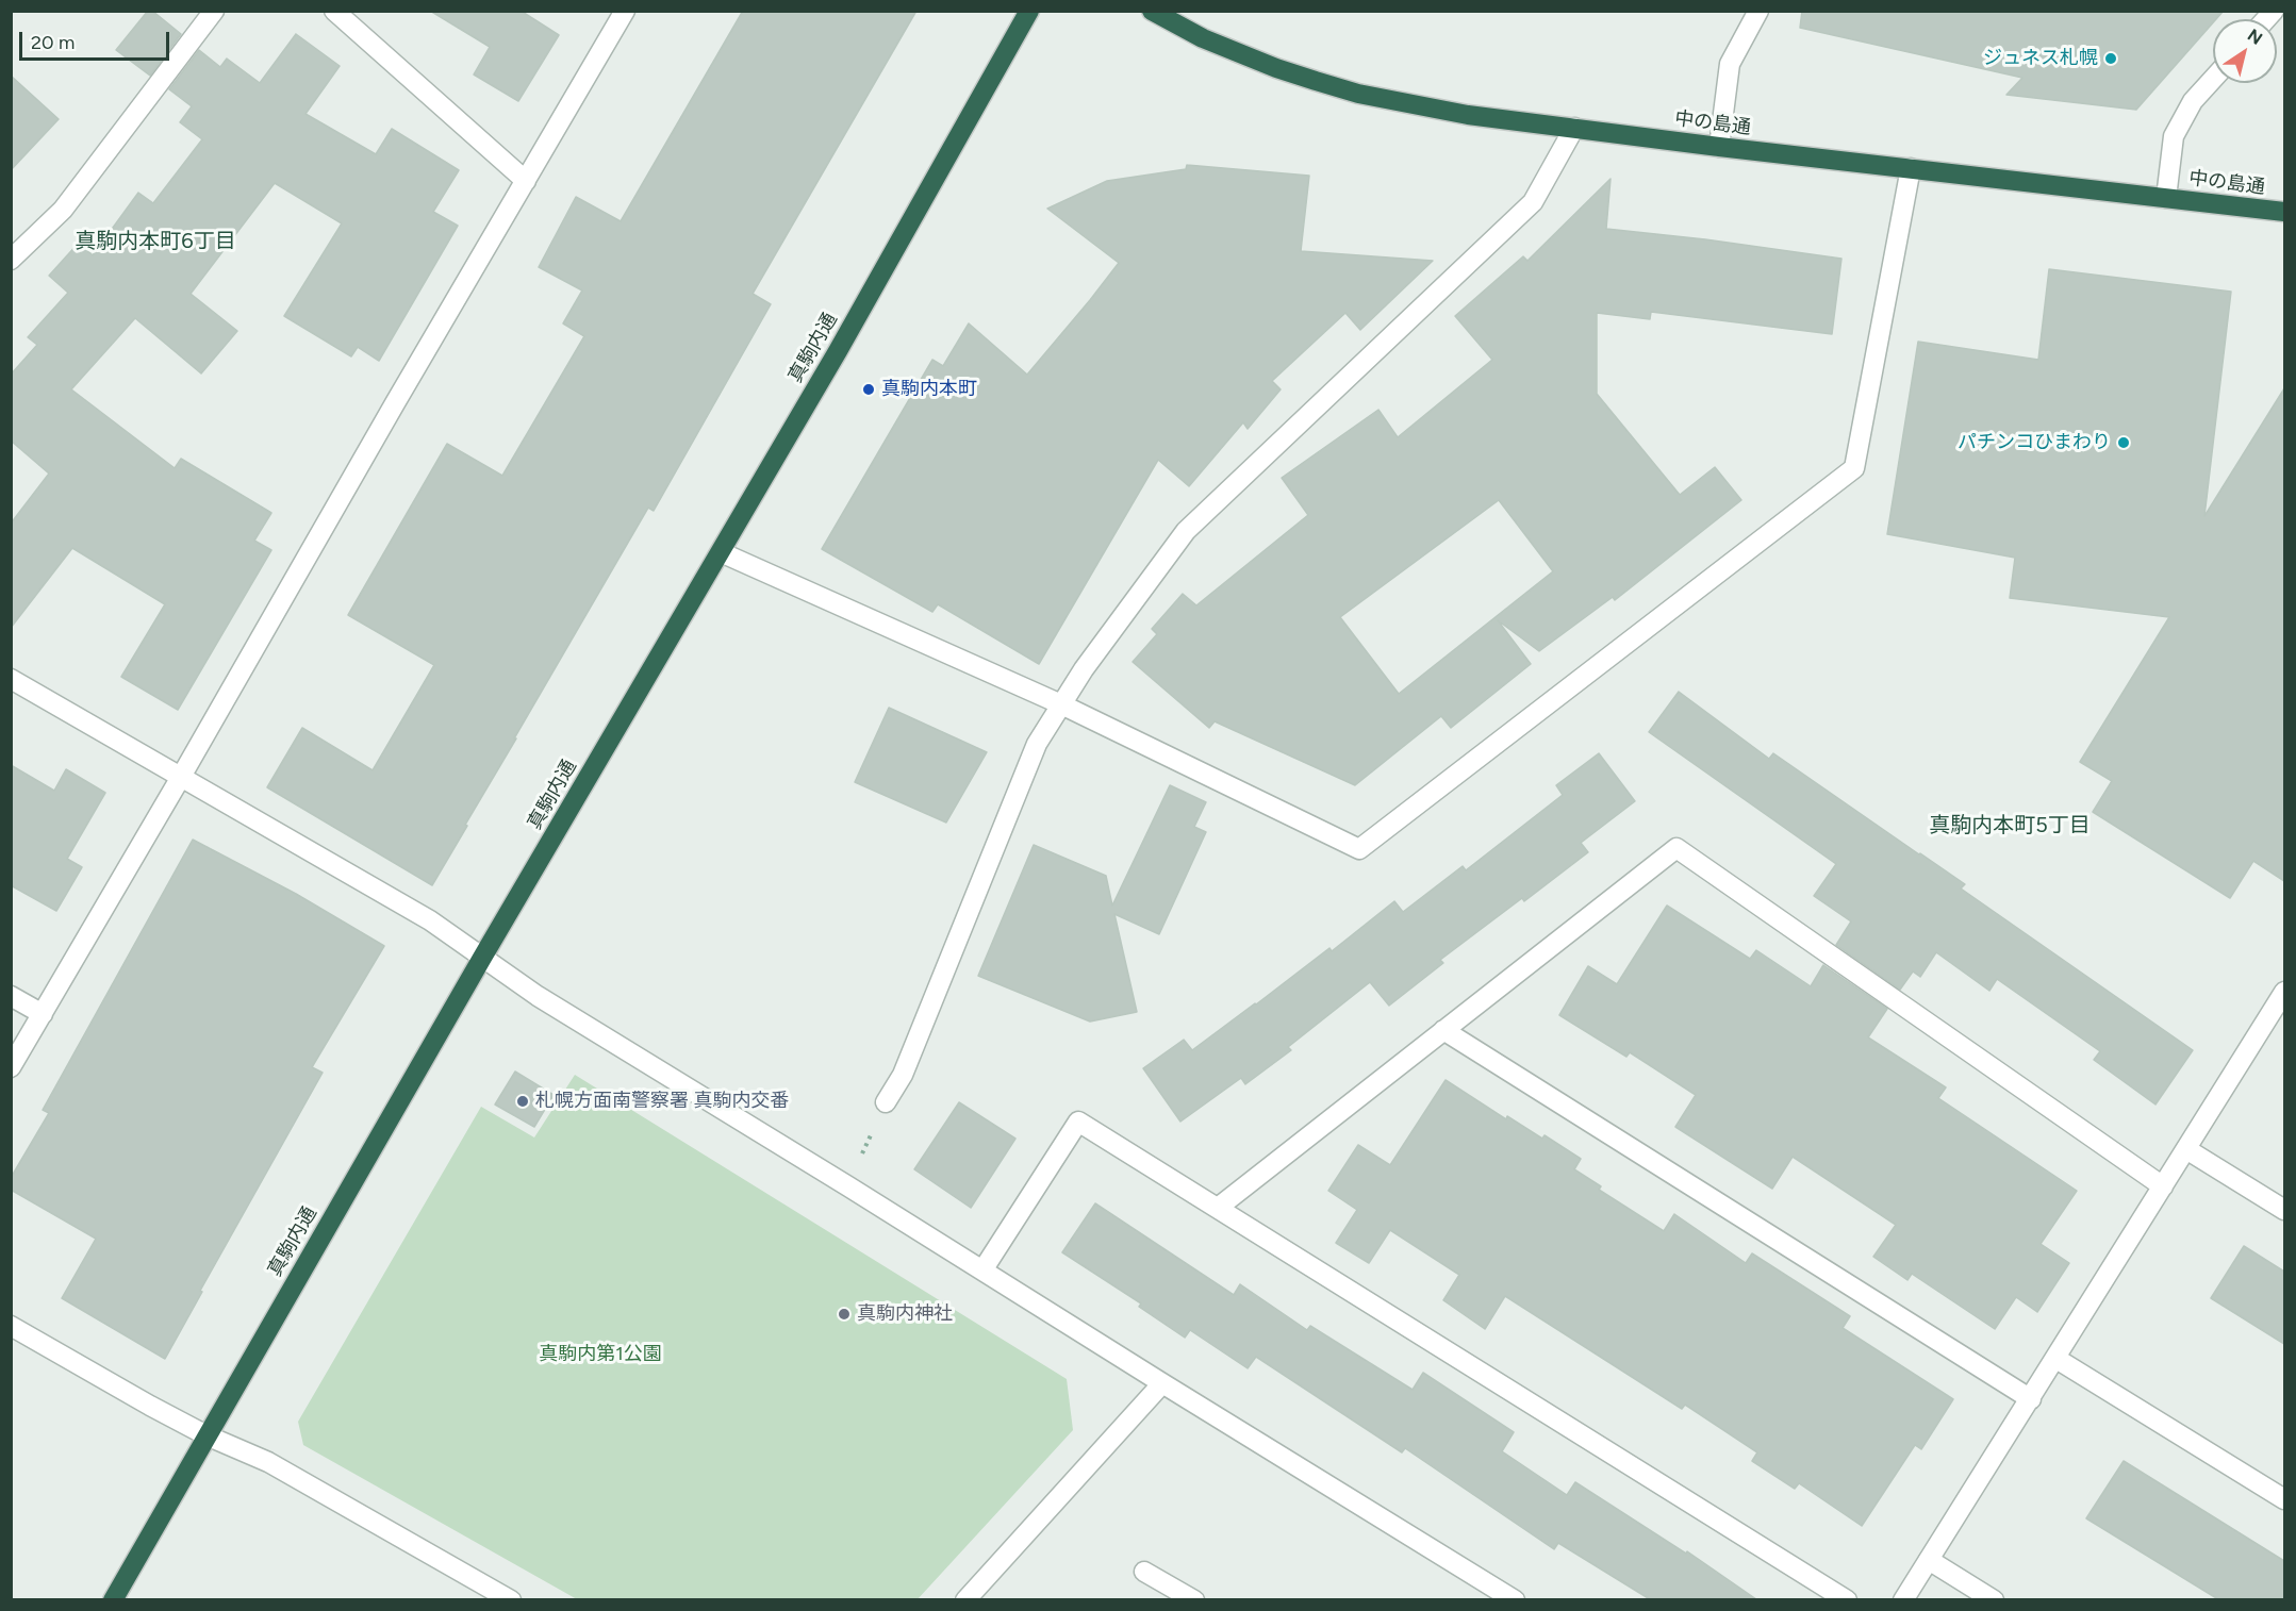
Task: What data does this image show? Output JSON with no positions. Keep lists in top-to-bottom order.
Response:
{
  "streets": {
    "highway": ["中の島通", "真駒内通"]
  },
  "districts": ["真駒内本町6丁目", "真駒内本町5丁目"],
  "parks": ["真駒内第1公園"],
  "places": [
    "ジュネス札幌",
    "真駒内本町",
    "パチンコひまわり",
    "札幌方面南警察署 真駒内交番",
    "真駒内神社"
  ],
  "scale_bar": "20 m",
  "north": "top right"
}
